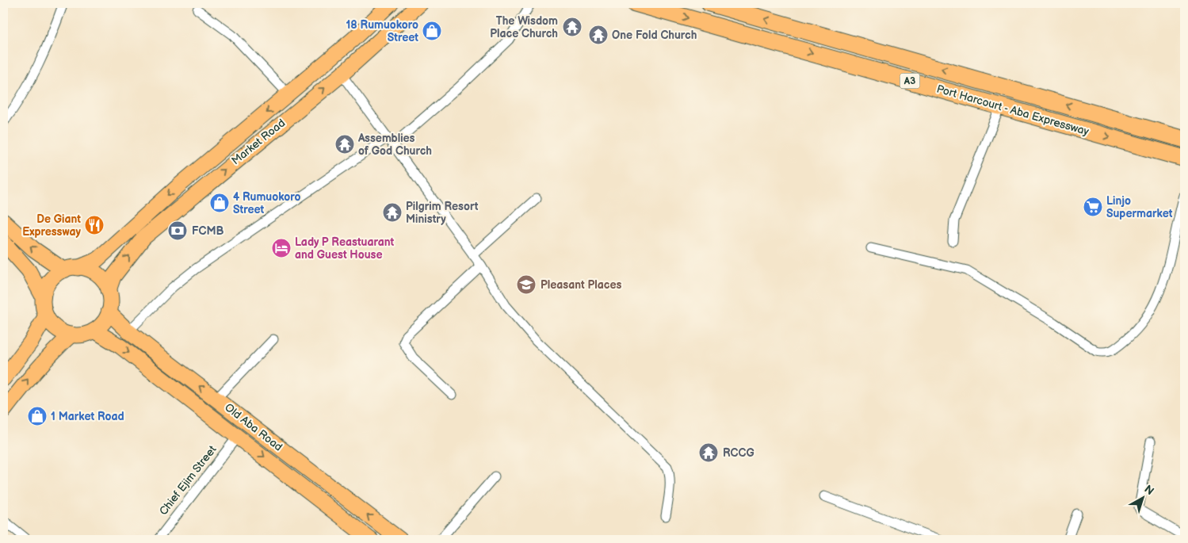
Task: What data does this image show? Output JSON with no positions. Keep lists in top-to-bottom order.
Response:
{
  "streets": {
    "highway": ["A3", "Port Harcourt - Aba Expressway"],
    "main road": ["Market Road", "Old Aba Road"],
    "street": ["Chief Ejim Street"]
  },
  "crossings": [
    ["Market Road", "Old Aba Road"],
    ["Old Aba Road", "Chief Ejim Street"]
  ],
  "places": {
    "temple": [
      "The Wisdom Place Church",
      "One Fold Church",
      "Assemblies of God Church",
      "Pilgrim Resort Ministry",
      "RCCG"
    ],
    "shop": ["18 Rumuokoro Street", "4 Rumuokoro Street", "1 Market Road"],
    "supermarket": ["Linjo Supermarket"],
    "restaurant": ["De Giant Expressway"],
    "bank": ["FCMB"],
    "hotel": ["Lady P Reastuarant and Guest House"],
    "school or university": ["Pleasant Places"]
  },
  "north": "top right"
}
